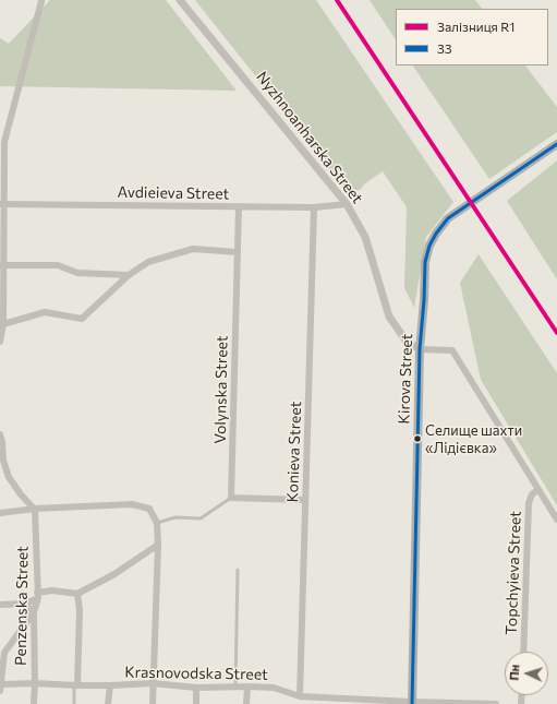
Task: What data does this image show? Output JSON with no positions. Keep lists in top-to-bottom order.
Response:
{
  "streets": {
    "main road": ["Kirova Street"],
    "street": [
      "Nyzhnoanharska Street",
      "Avdieieva Street",
      "Volynska Street",
      "Konieva Street",
      "Topchyieva Street",
      "Penzenska Street",
      "Krasnovodska Street"
    ]
  },
  "crossings": [
    ["Nyzhnoanharska Street", "Avdieieva Street"],
    ["Nyzhnoanharska Street", "Kirova Street"],
    ["Avdieieva Street", "Volynska Street"],
    ["Avdieieva Street", "Konieva Street"],
    ["Kirova Street", "Krasnovodska Street"],
    ["Konieva Street", "Krasnovodska Street"],
    ["Penzenska Street", "Krasnovodska Street"]
  ],
  "places": ["Селище шахти «Лідієвка»"],
  "lines": ["rail line R1", "transit line 33"],
  "legend": ["Залізниця R1", "33"],
  "north": "left"
}
